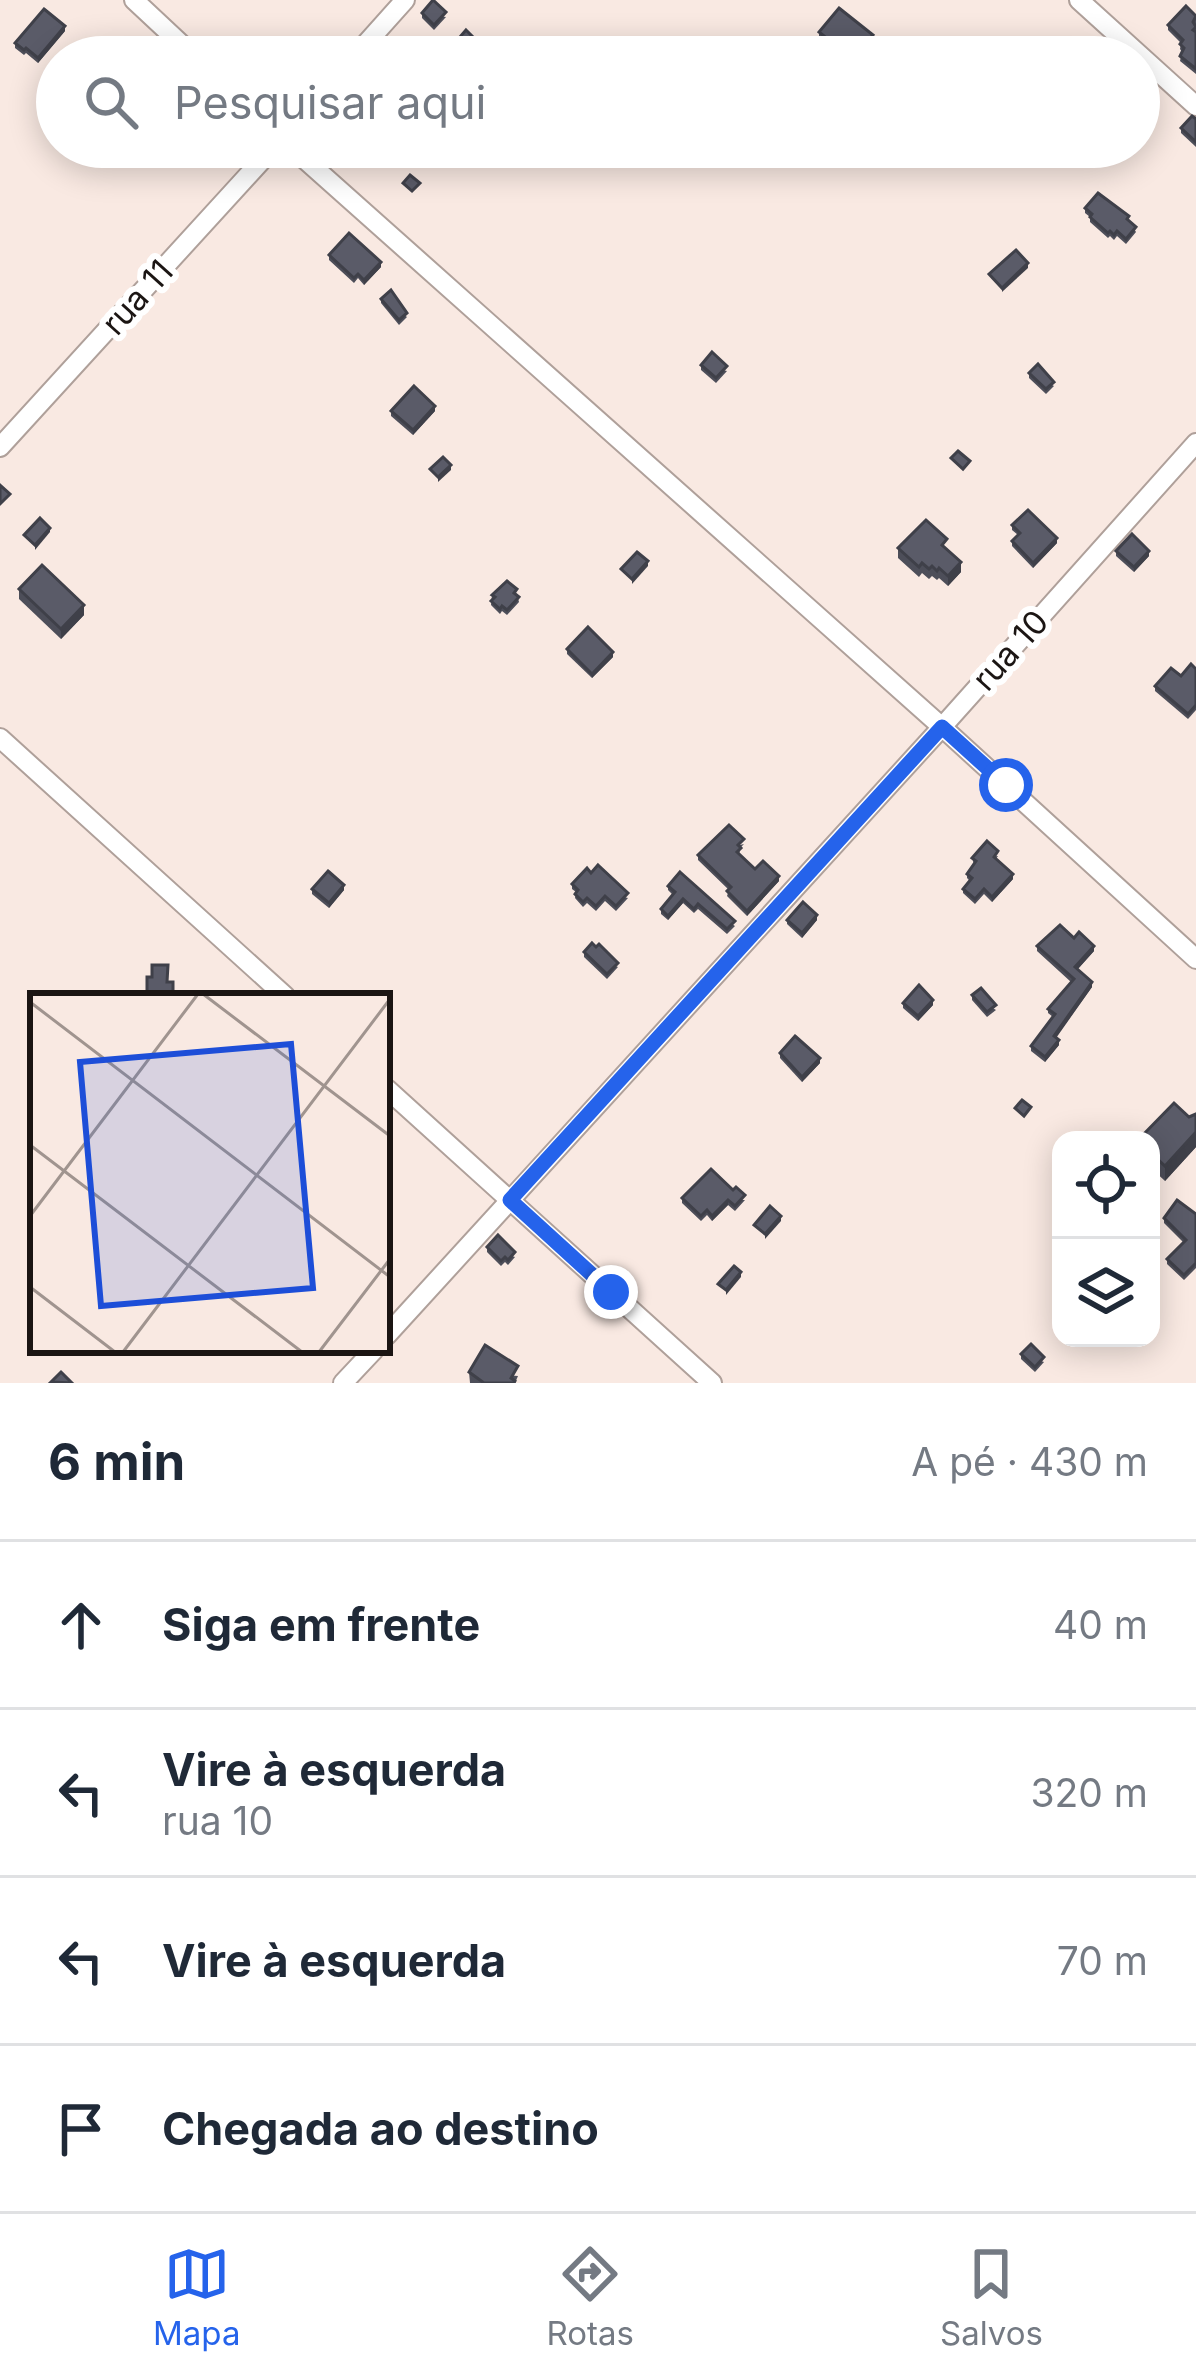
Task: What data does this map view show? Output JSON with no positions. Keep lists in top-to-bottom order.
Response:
{
  "streets": {
    "street": ["rua 11", "rua 10"]
  },
  "page": {
    "search": "Pesquisar aqui",
    "heading": ["6 min", "A pé · 430 m"],
    "list": [
      ["Siga em frente", "40 m"],
      ["Vire à esquerda", "rua 10", "320 m"],
      ["Vire à esquerda", "70 m"],
      "Chegada ao destino"
    ],
    "nav": ["Mapa", "Rotas", "Salvos"]
  }
}
